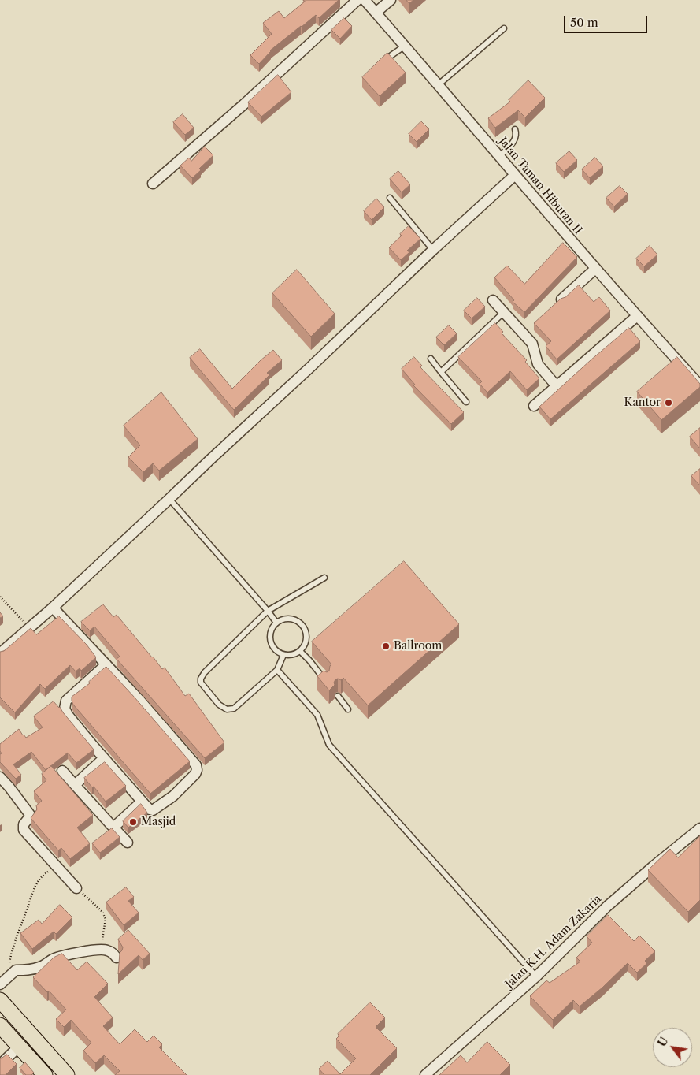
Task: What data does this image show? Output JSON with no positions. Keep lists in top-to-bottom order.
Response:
{
  "streets": {
    "street": ["Jalan Taman Hiburan II", "Jalan K.H. Adam Zakaria"]
  },
  "places": ["Kantor", "Ballroom", "Masjid"],
  "scale_bar": "50 m",
  "north": "top left"
}
